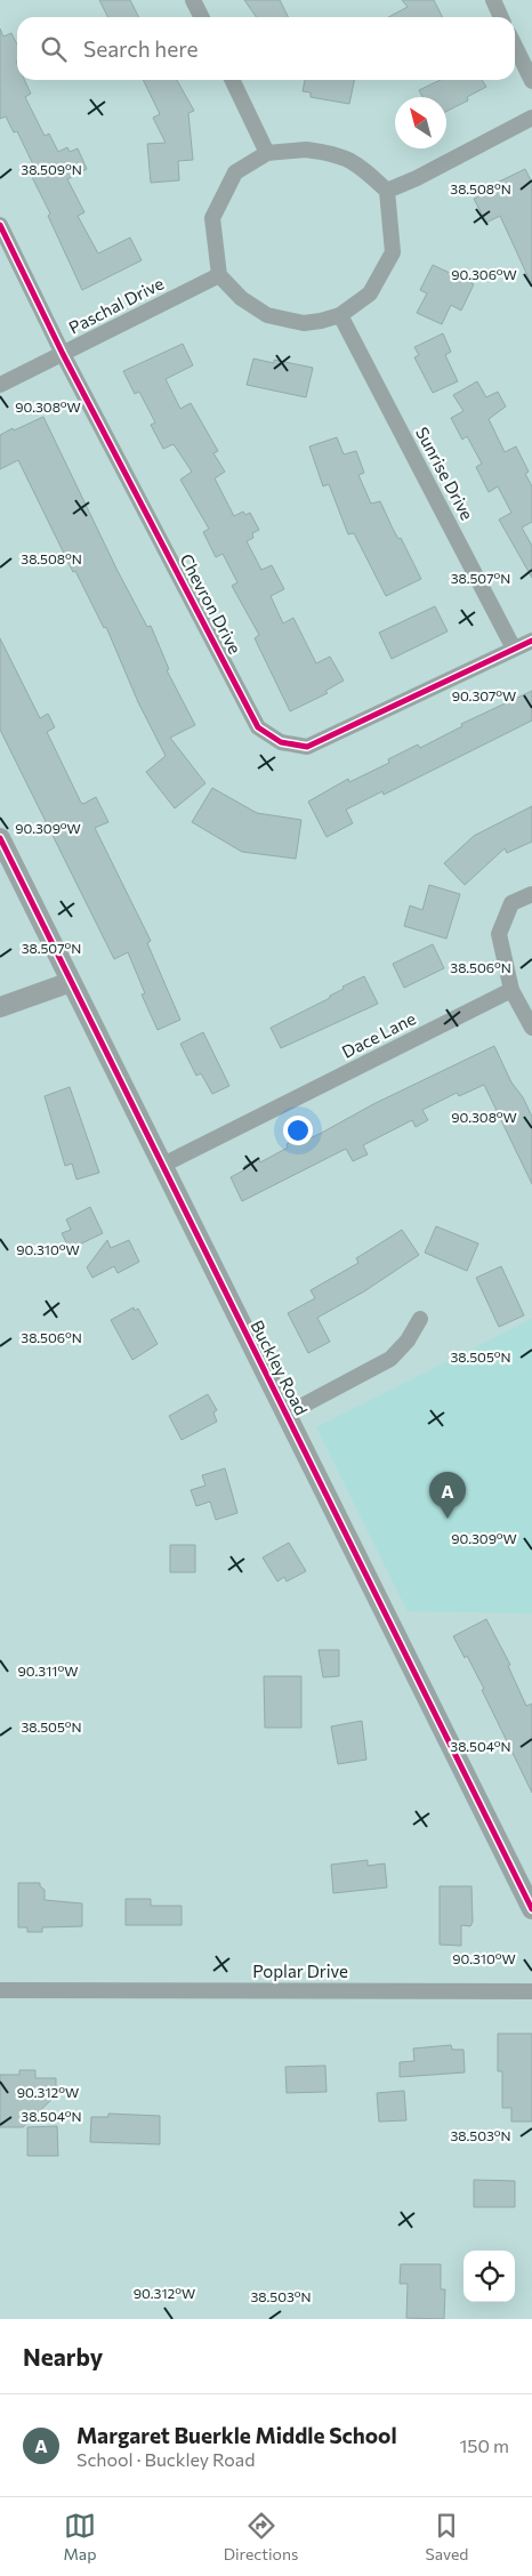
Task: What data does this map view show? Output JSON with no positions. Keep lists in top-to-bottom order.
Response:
{
  "streets": {
    "street": [
      "Paschal Drive",
      "Sunrise Drive",
      "Chevron Drive",
      "Dace Lane",
      "Buckley Road",
      "Poplar Drive"
    ]
  },
  "crossings": [
    ["Paschal Drive", "Sunrise Drive"],
    ["Paschal Drive", "Chevron Drive"],
    ["Sunrise Drive", "Chevron Drive"],
    ["Dace Lane", "Buckley Road"]
  ],
  "north": "top left",
  "page": {
    "search": "Search here",
    "pins": "A",
    "heading": "Nearby",
    "list": [
      {
        "mark": "A",
        "name": "Margaret Buerkle Middle School",
        "note": "School · Buckley Road",
        "value": "150 m"
      }
    ],
    "nav": ["Map", "Directions", "Saved"]
  },
  "coordinates": [
    "38.509°N",
    "38.508°N",
    "90.306°W",
    "90.308°W",
    "38.507°N",
    "90.307°W",
    "90.309°W",
    "38.506°N",
    "90.310°W",
    "38.505°N",
    "90.311°W",
    "38.504°N",
    "90.312°W",
    "38.503°N"
  ]
}
